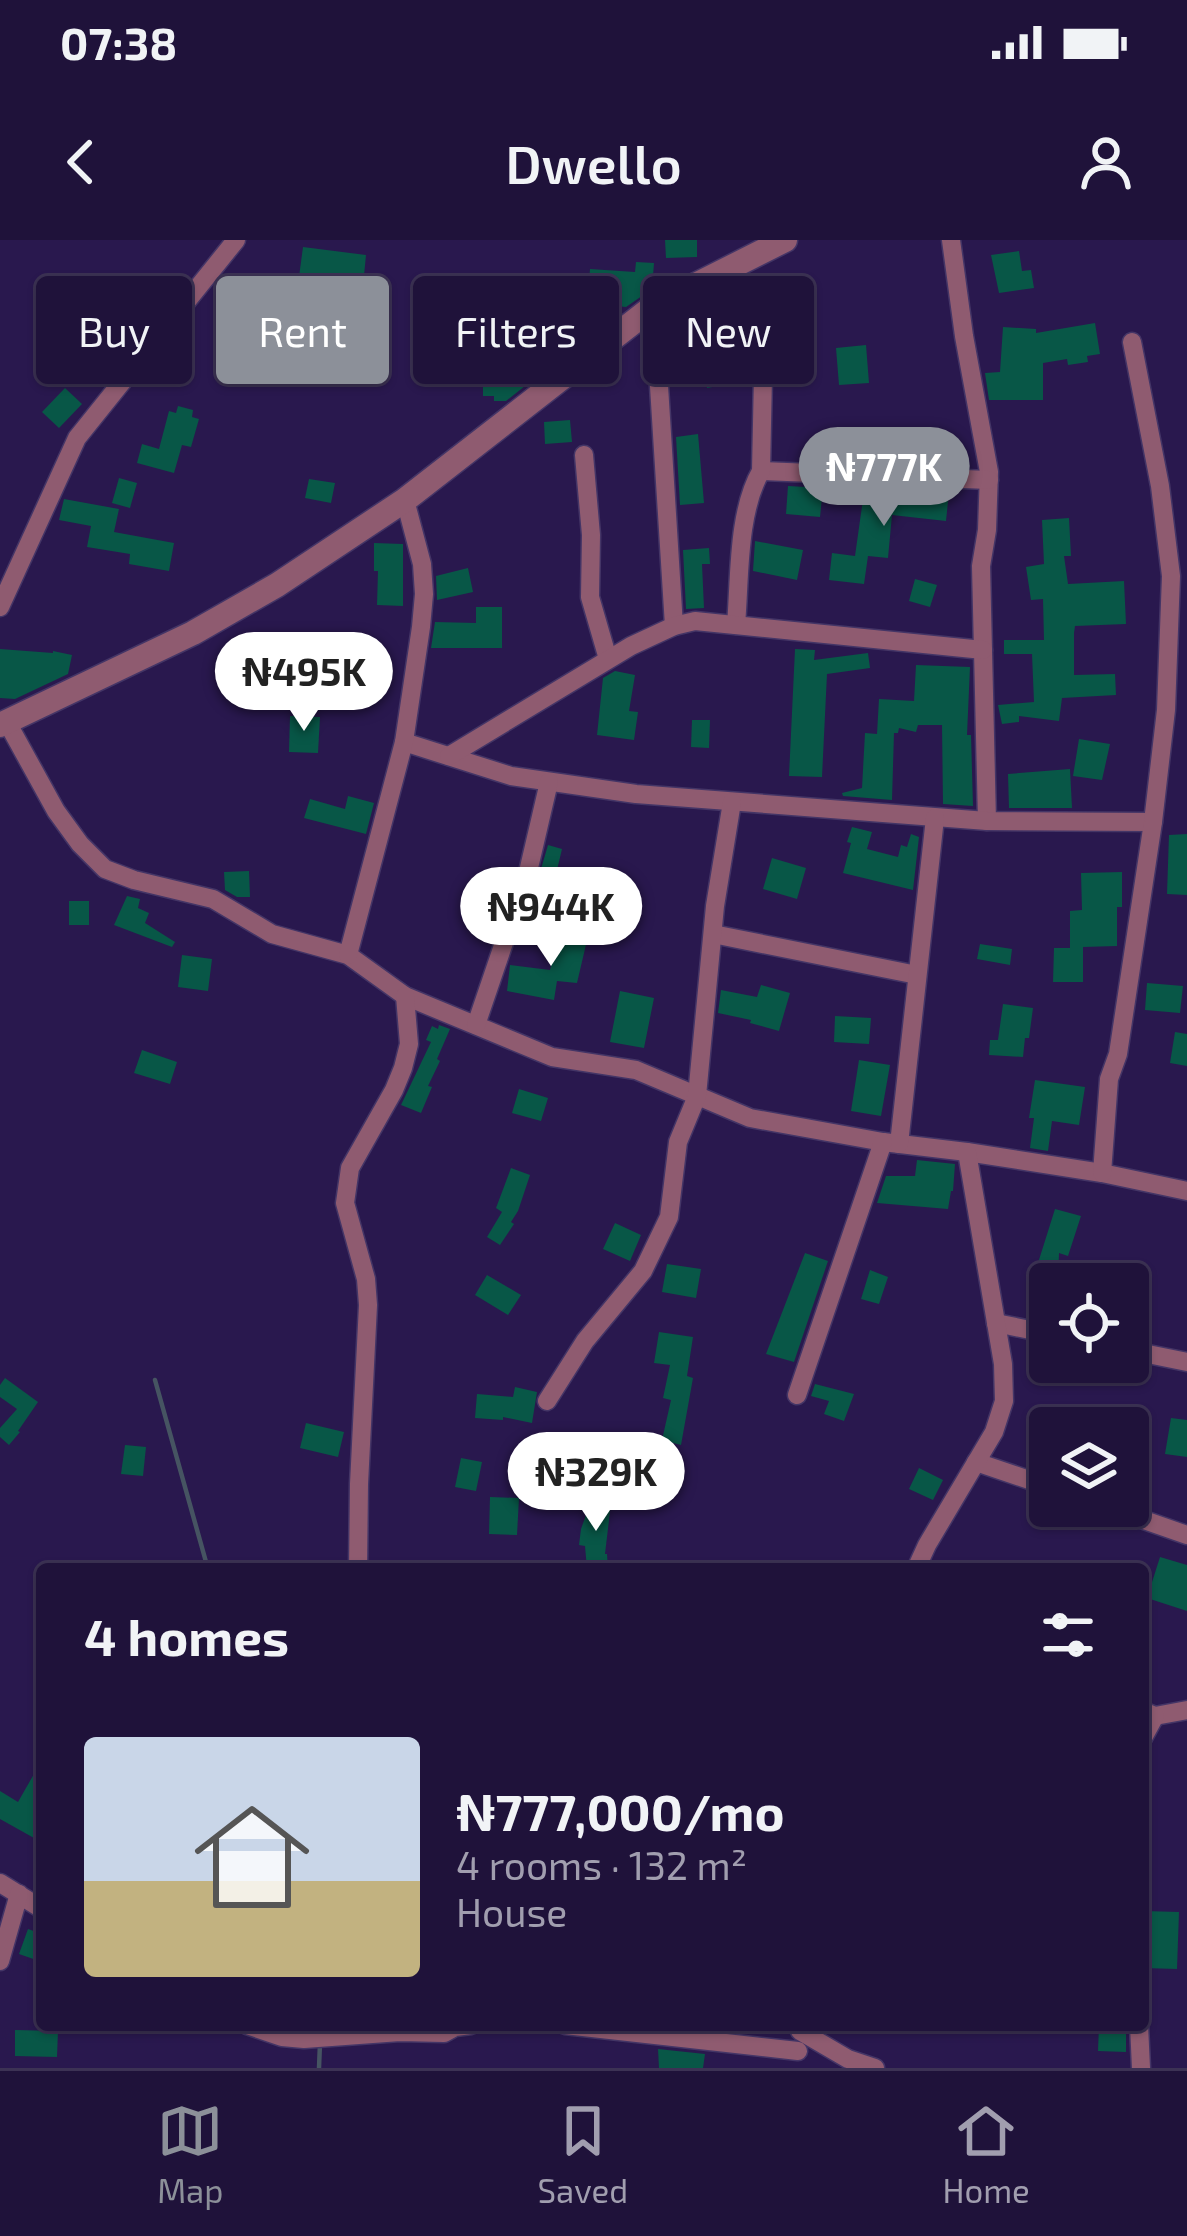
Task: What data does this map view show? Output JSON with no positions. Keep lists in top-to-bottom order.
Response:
{
  "page": {
    "status": "07:38",
    "header": "Dwello",
    "chip": [
      "Buy",
      "Rent",
      "Filters",
      "New"
    ],
    "price": [
      "₦777K",
      "₦495K",
      "₦944K",
      "₦329K"
    ],
    "heading": "4 homes",
    "list": [
      {
        "name": "₦777,000/mo",
        "note": "4 rooms · 132 m² · House"
      }
    ],
    "tabs": ["Map", "Saved", "Home"]
  }
}
